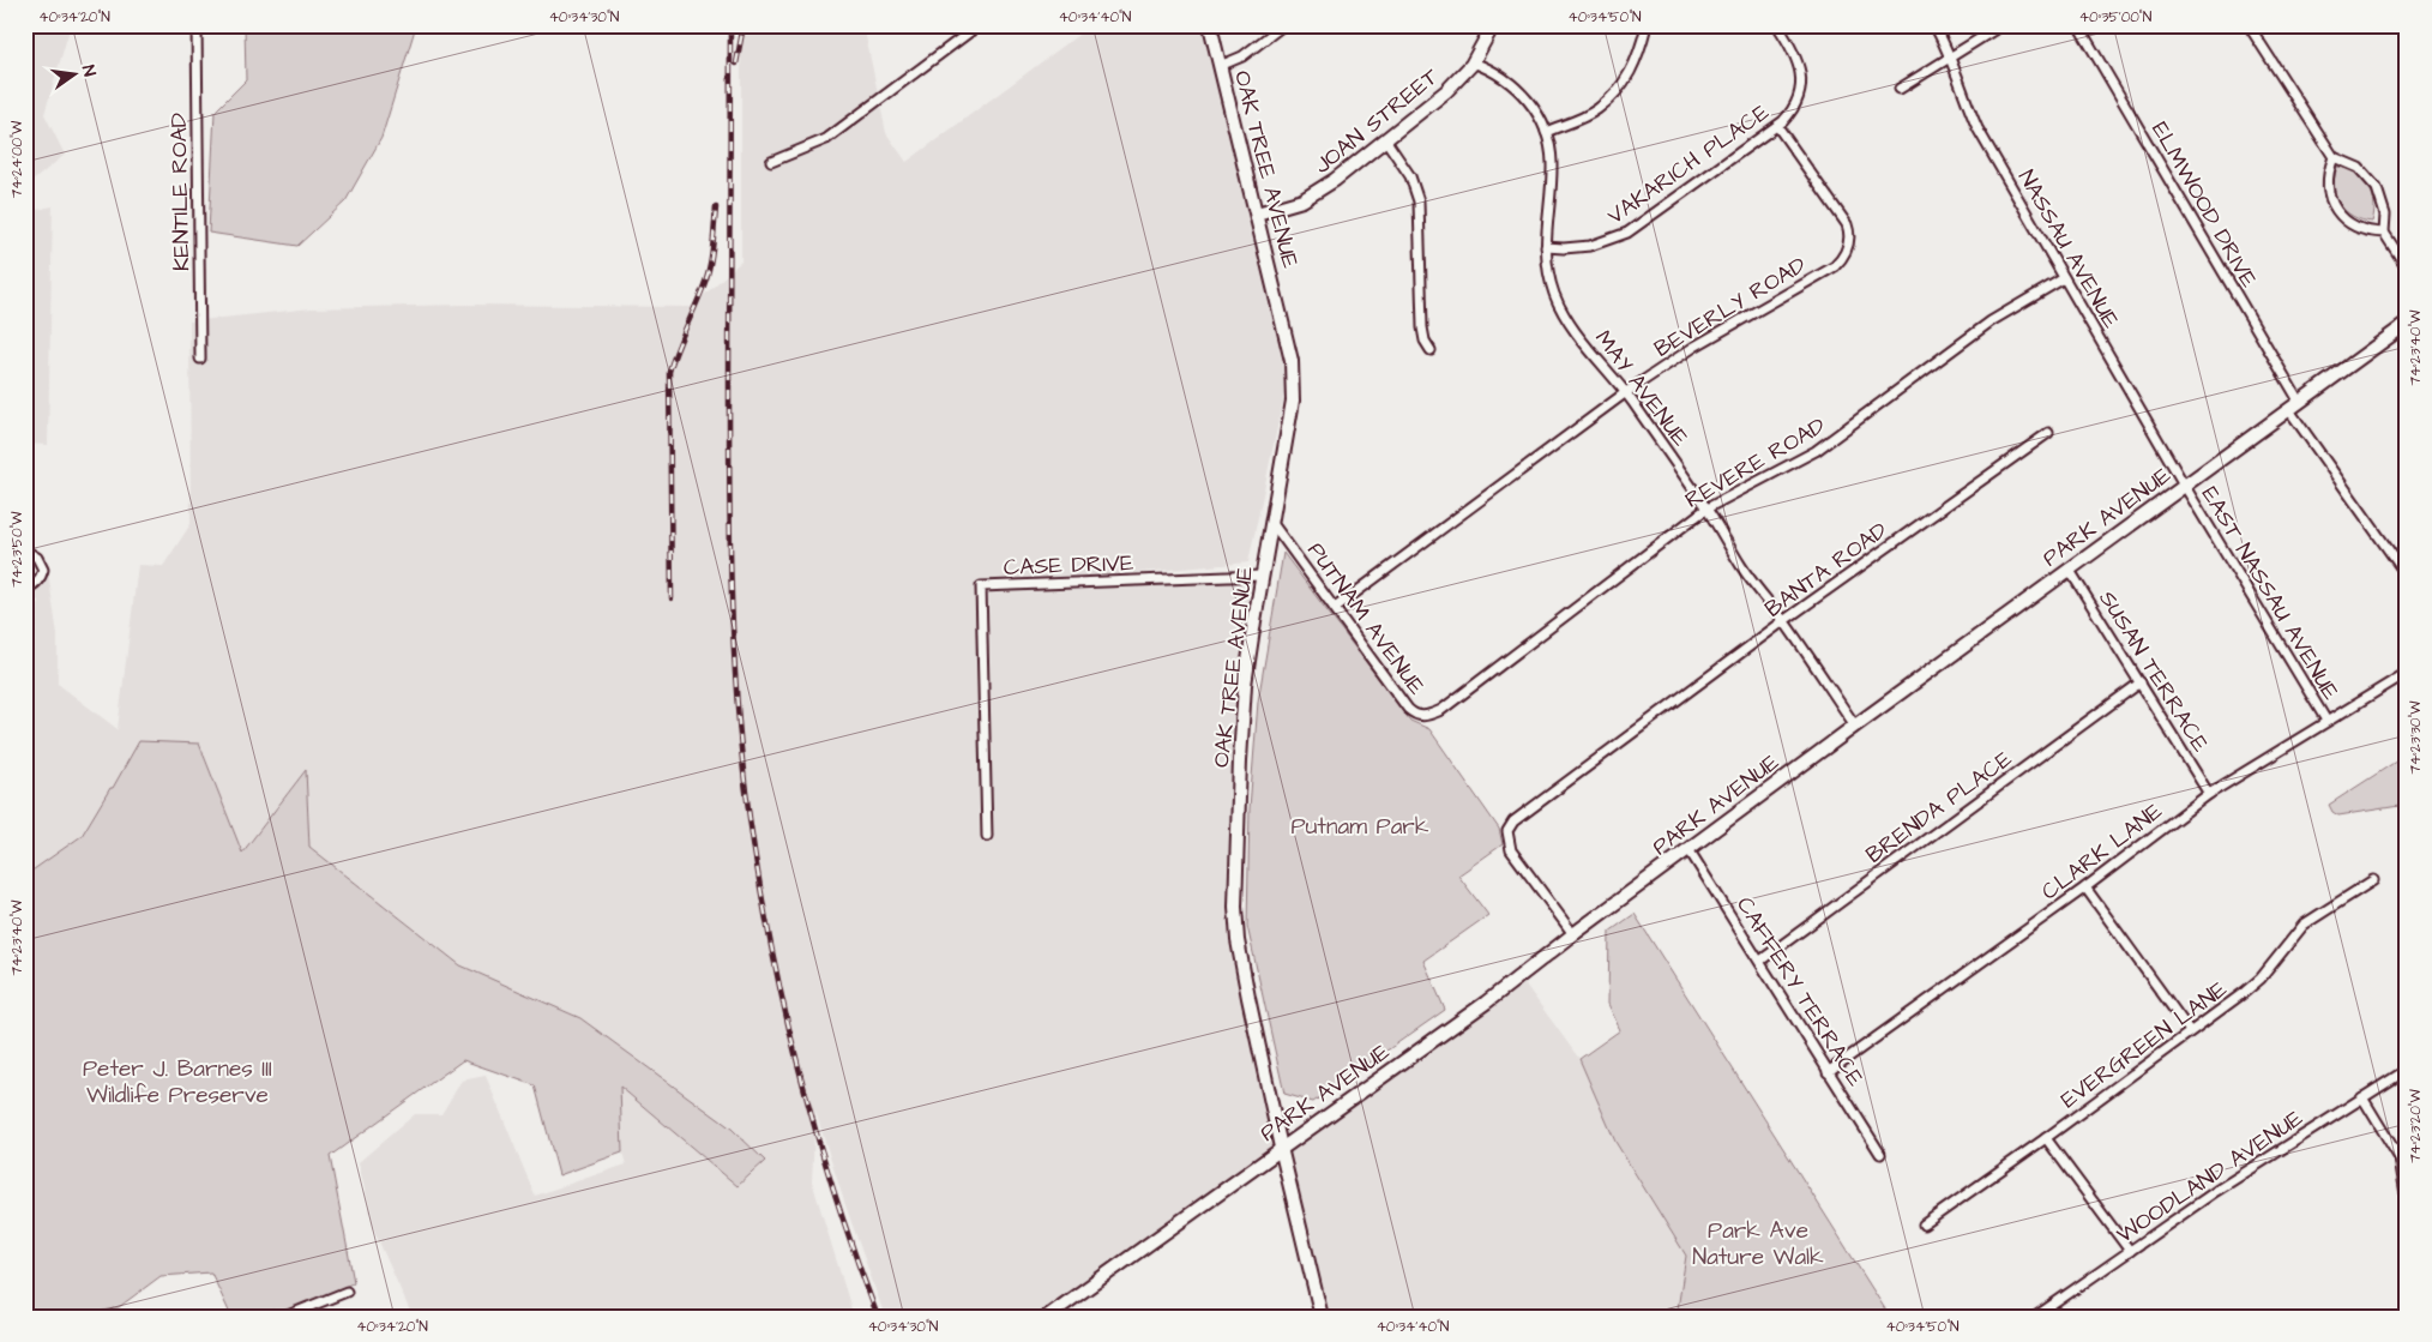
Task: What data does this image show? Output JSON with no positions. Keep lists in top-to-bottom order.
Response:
{
  "streets": {
    "street": [
      "JOAN STREET",
      "VAKARICH PLACE",
      "OAK TREE AVENUE",
      "KENTILE ROAD",
      "ELMWOOD DRIVE",
      "NASSAU AVENUE",
      "BEVERLY ROAD",
      "MAY AVENUE",
      "REVERE ROAD",
      "PARK AVENUE",
      "CASE DRIVE",
      "BANTA ROAD",
      "EAST NASSAU AVENUE",
      "PUTNAM AVENUE",
      "SUSAN TERRACE",
      "BRENDA PLACE",
      "CLARK LANE",
      "CAFFERY TERRACE",
      "EVERGREEN LANE",
      "WOODLAND AVENUE"
    ]
  },
  "crossings": [
    ["JOAN STREET", "OAK TREE AVENUE"],
    ["JOAN STREET", "MAY AVENUE"],
    ["VAKARICH PLACE", "BEVERLY ROAD"],
    ["VAKARICH PLACE", "MAY AVENUE"],
    ["OAK TREE AVENUE", "PARK AVENUE"],
    ["OAK TREE AVENUE", "CASE DRIVE"],
    ["OAK TREE AVENUE", "PUTNAM AVENUE"],
    ["ELMWOOD DRIVE", "PARK AVENUE"],
    ["NASSAU AVENUE", "REVERE ROAD"],
    ["NASSAU AVENUE", "PARK AVENUE"],
    ["NASSAU AVENUE", "EAST NASSAU AVENUE"],
    ["BEVERLY ROAD", "MAY AVENUE"],
    ["BEVERLY ROAD", "PUTNAM AVENUE"],
    ["MAY AVENUE", "REVERE ROAD"],
    ["MAY AVENUE", "PARK AVENUE"],
    ["MAY AVENUE", "BANTA ROAD"],
    ["REVERE ROAD", "PUTNAM AVENUE"],
    ["PARK AVENUE", "BANTA ROAD"],
    ["PARK AVENUE", "EAST NASSAU AVENUE"],
    ["PARK AVENUE", "SUSAN TERRACE"],
    ["PARK AVENUE", "CAFFERY TERRACE"],
    ["EAST NASSAU AVENUE", "CLARK LANE"],
    ["SUSAN TERRACE", "BRENDA PLACE"],
    ["SUSAN TERRACE", "CLARK LANE"],
    ["BRENDA PLACE", "CAFFERY TERRACE"],
    ["CLARK LANE", "CAFFERY TERRACE"]
  ],
  "parks": ["Putnam Park", "Peter J. Barnes III Wildlife Preserve", "Park Ave Nature Walk"],
  "north": "right",
  "coordinates": [
    "40°34'20\"N",
    "40°34'30\"N",
    "40°34'40\"N",
    "40°34'50\"N",
    "40°35'00\"N",
    "74°24'00\"W",
    "74°23'40\"W",
    "74°23'50\"W",
    "74°23'30\"W",
    "74°23'20\"W"
  ]
}
